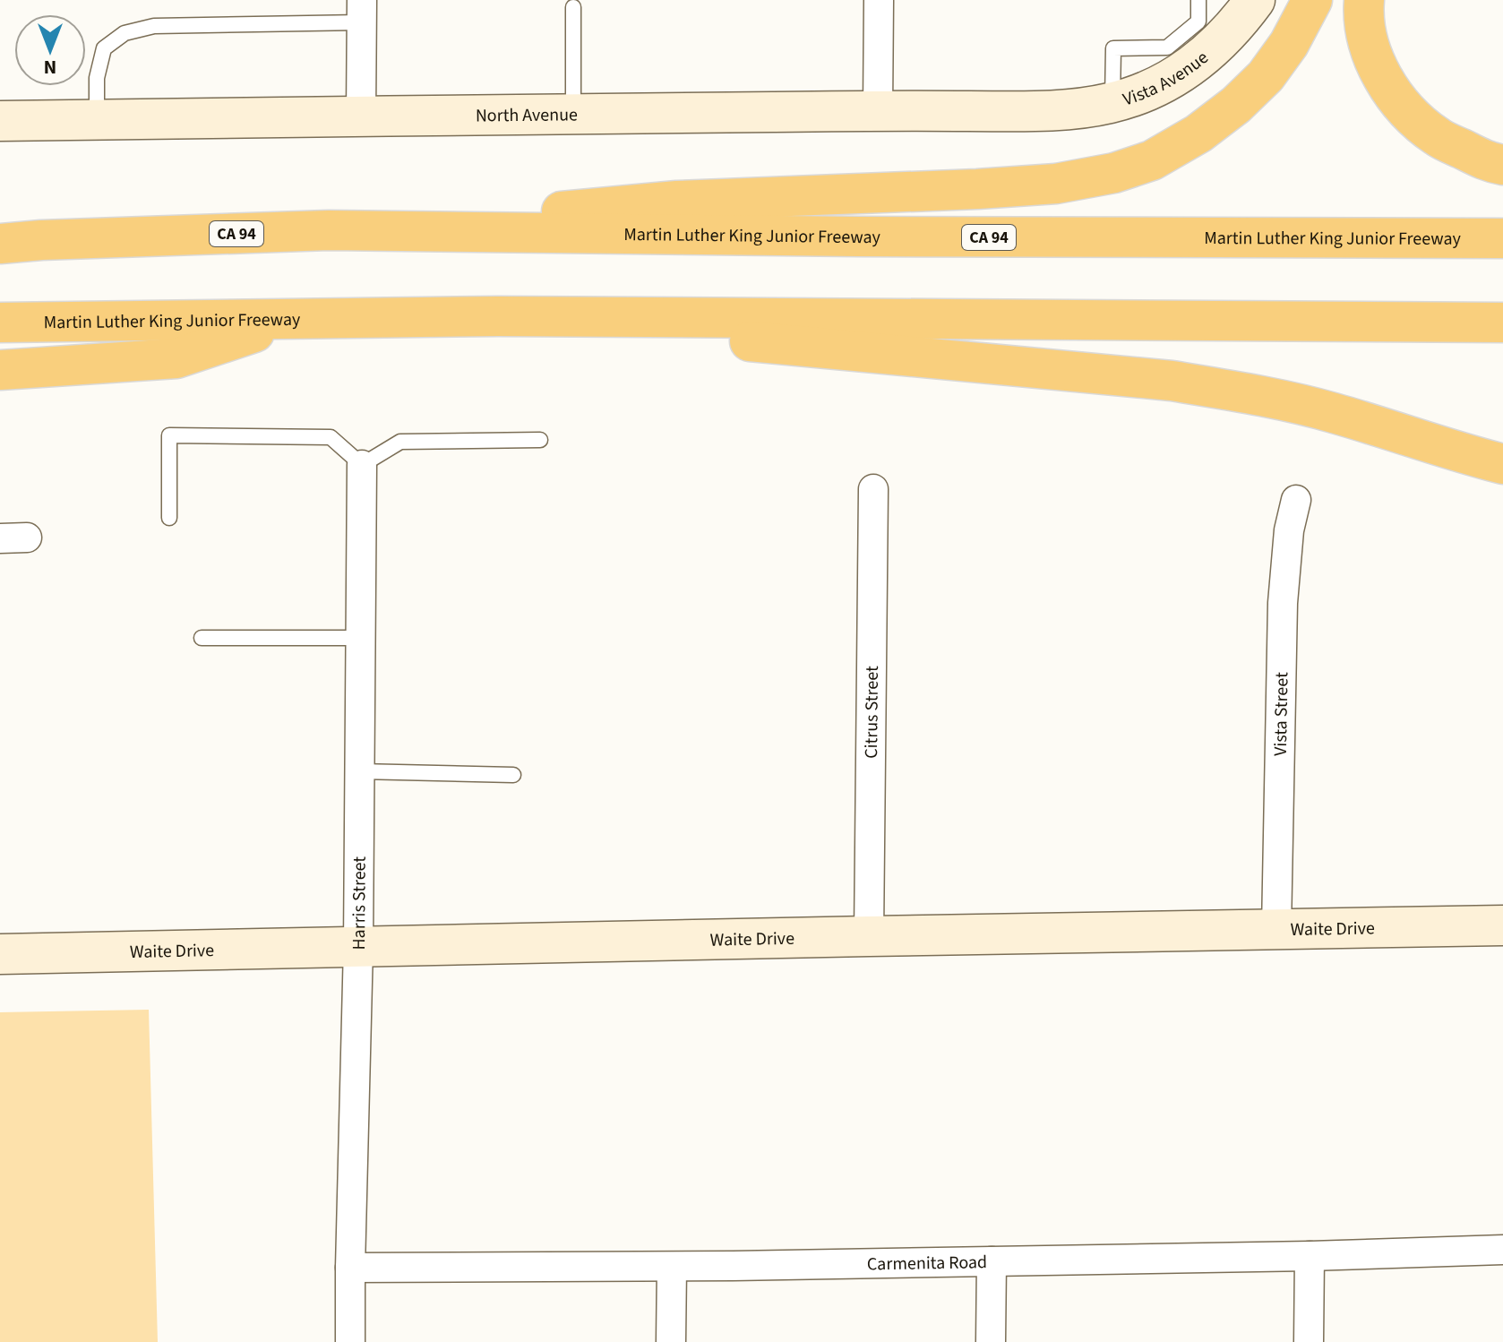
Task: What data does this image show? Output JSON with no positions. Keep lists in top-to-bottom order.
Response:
{
  "streets": {
    "highway": ["CA 94", "Martin Luther King Junior Freeway"],
    "street": [
      "Vista Avenue",
      "North Avenue",
      "Citrus Street",
      "Vista Street",
      "Harris Street",
      "Waite Drive",
      "Carmenita Road"
    ]
  },
  "crossings": [
    ["Vista Avenue", "North Avenue"],
    ["Citrus Street", "Waite Drive"],
    ["Vista Street", "Waite Drive"],
    ["Harris Street", "Waite Drive"],
    ["Harris Street", "Carmenita Road"]
  ],
  "north": "bottom"
}
